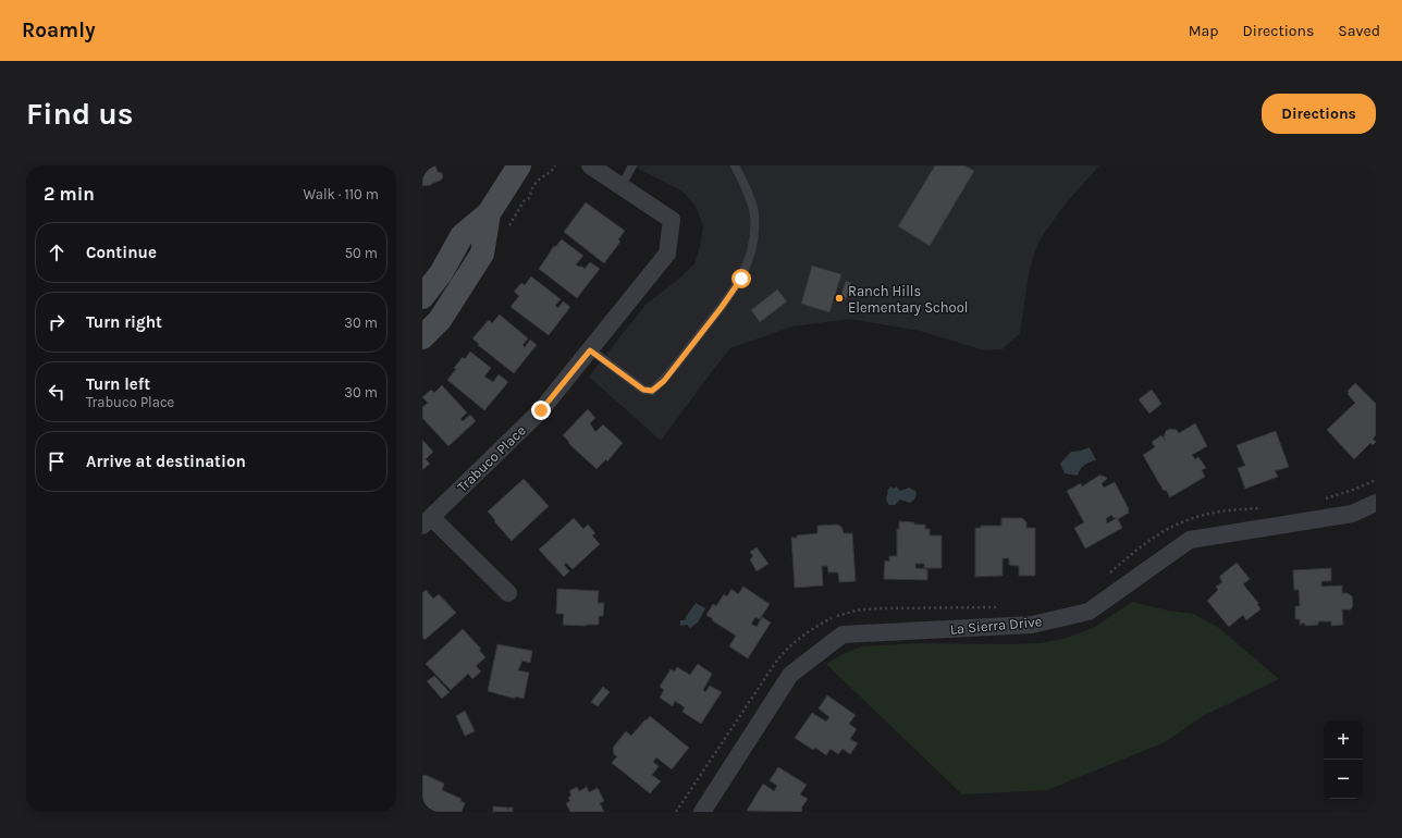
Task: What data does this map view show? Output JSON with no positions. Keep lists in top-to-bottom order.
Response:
{
  "streets": {
    "street": ["Trabuco Place", "La Sierra Drive"]
  },
  "places": ["Ranch Hills Elementary School"],
  "page": {
    "header": "Roamly",
    "nav": ["Map", "Directions", "Saved"],
    "buttons": "Directions",
    "title": "Find us",
    "heading": ["2 min", "Walk · 110 m"],
    "list": [
      ["Continue", "50 m"],
      ["Turn right", "30 m"],
      ["Turn left", "Trabuco Place", "30 m"],
      "Arrive at destination"
    ],
    "map_buttons": ["+", "−"]
  }
}
